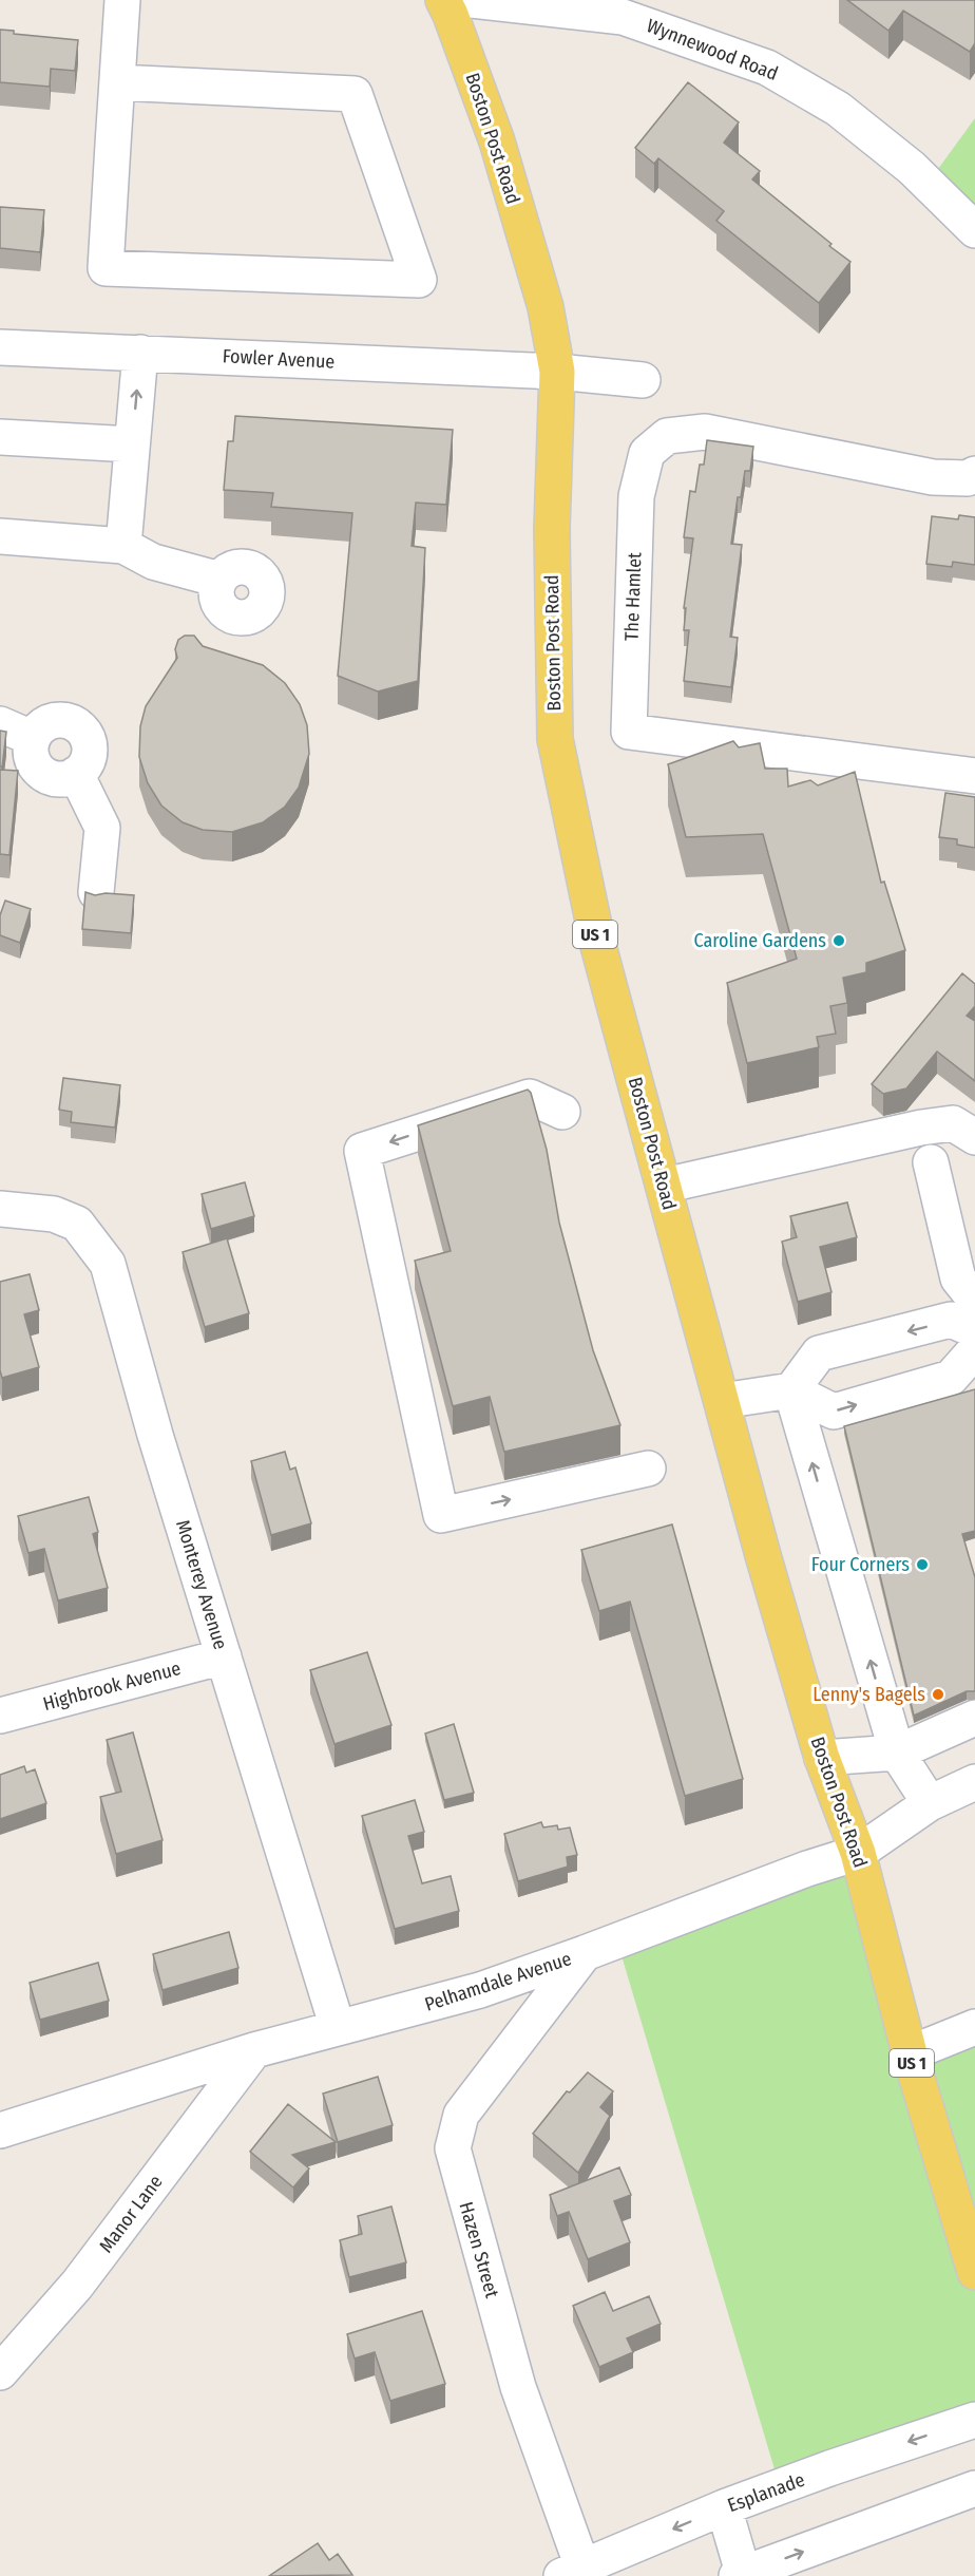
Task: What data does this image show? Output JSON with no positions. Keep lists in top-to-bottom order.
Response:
{
  "streets": {
    "main road": ["Boston Post Road", "US 1"],
    "street": [
      "Wynnewood Road",
      "Fowler Avenue",
      "The Hamlet",
      "Monterey Avenue",
      "Highbrook Avenue",
      "Pelhamdale Avenue",
      "Manor Lane",
      "Hazen Street",
      "Esplanade"
    ]
  },
  "crossings": [
    ["Boston Post Road", "Fowler Avenue"],
    ["Boston Post Road", "Pelhamdale Avenue"],
    ["Monterey Avenue", "Highbrook Avenue"],
    ["Monterey Avenue", "Pelhamdale Avenue"],
    ["Pelhamdale Avenue", "Manor Lane"],
    ["Pelhamdale Avenue", "Hazen Street"],
    ["Hazen Street", "Esplanade"]
  ],
  "places": ["Caroline Gardens", "Four Corners", "Lenny's Bagels"]
}
